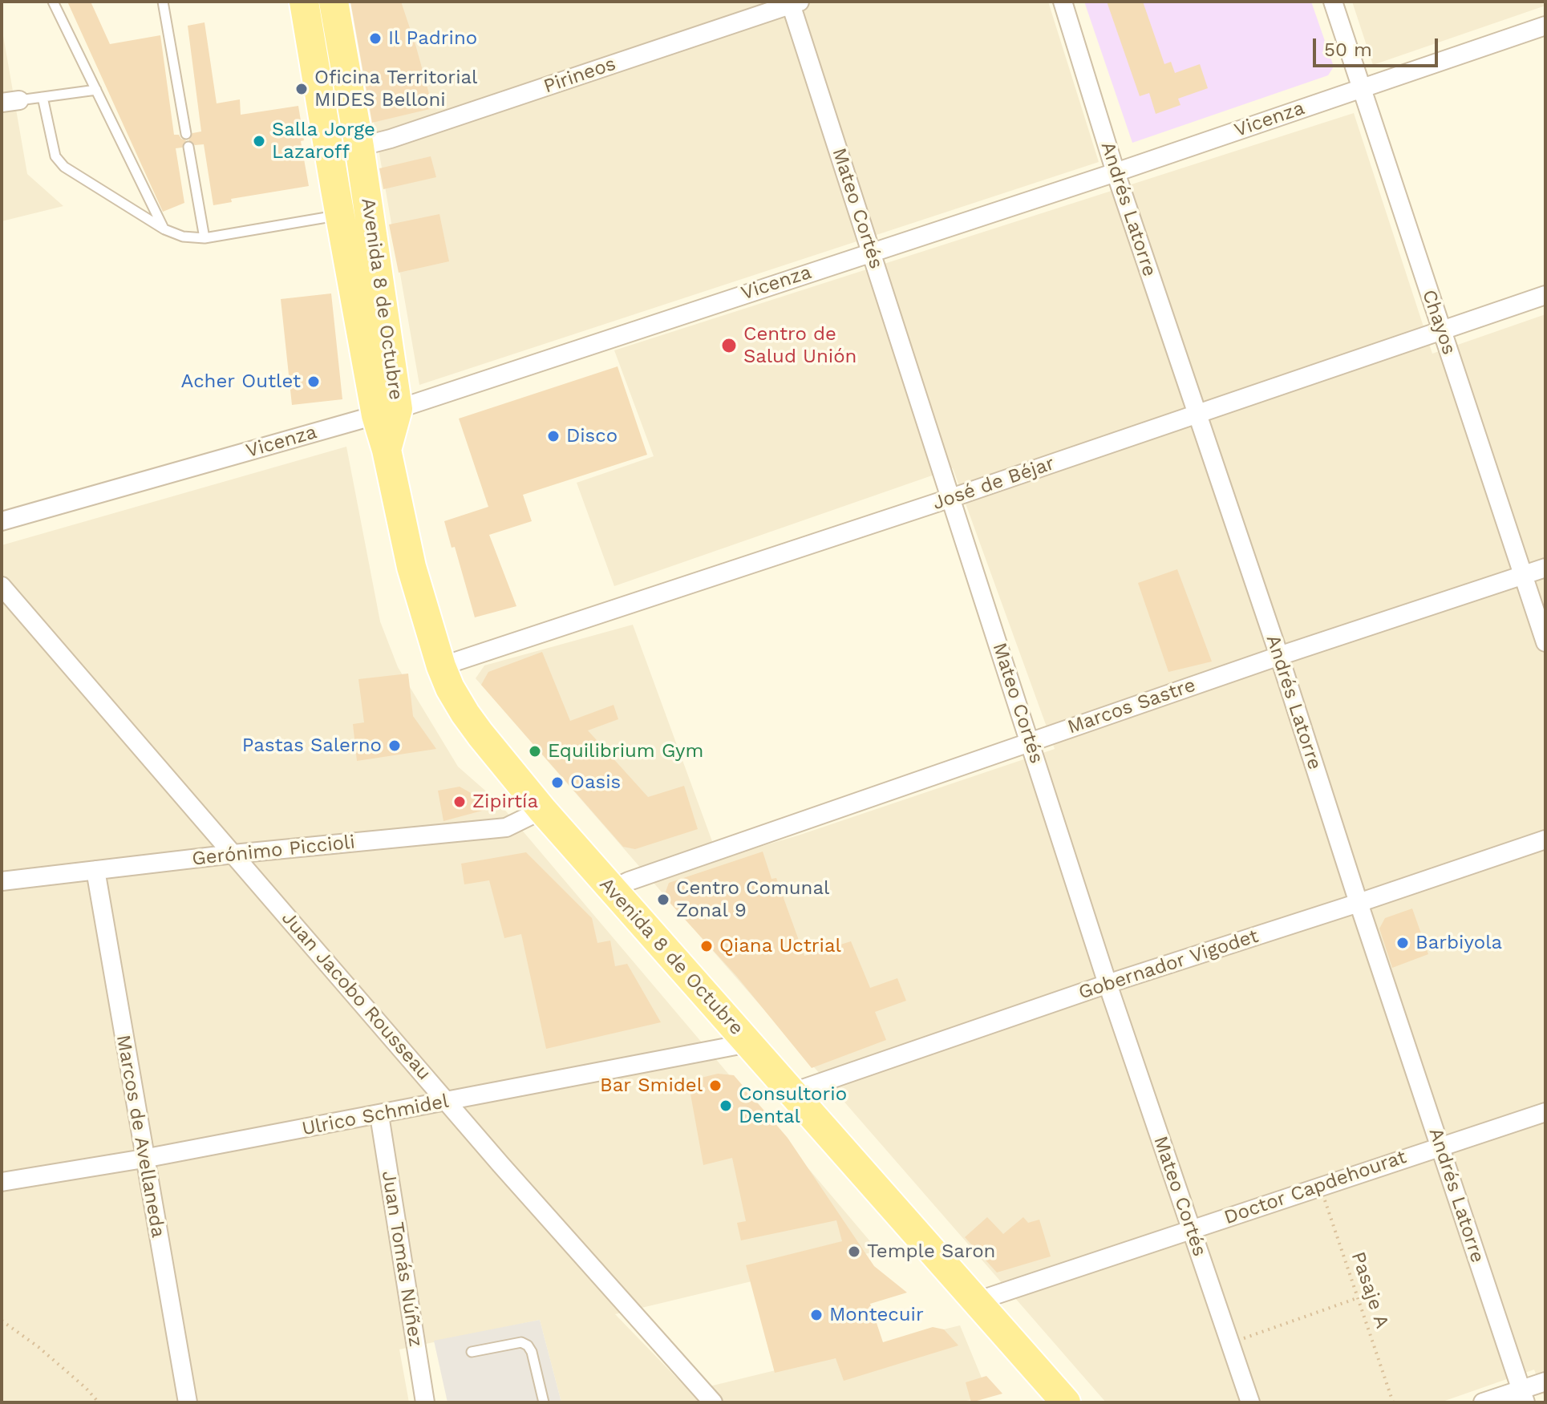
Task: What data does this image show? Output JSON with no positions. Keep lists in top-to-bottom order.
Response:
{
  "streets": {
    "main road": ["Avenida 8 de Octubre"],
    "street": [
      "Pirineos",
      "Vicenza",
      "Mateo Cortés",
      "Andrés Latorre",
      "Chayos",
      "José de Béjar",
      "Marcos Sastre",
      "Gerónimo Piccioli",
      "Gobernador Vigodet",
      "Juan Jacobo Rousseau",
      "Ulrico Schmidel",
      "Marcos de Avellaneda",
      "Doctor Capdehourat",
      "Juan Tomás Núñez"
    ],
    "path": ["Pasaje A"]
  },
  "crossings": [
    ["Pirineos", "Mateo Cortés"],
    ["Pirineos", "Avenida 8 de Octubre"],
    ["Vicenza", "Mateo Cortés"],
    ["Vicenza", "Andrés Latorre"],
    ["Vicenza", "Avenida 8 de Octubre"],
    ["Vicenza", "Chayos"],
    ["Mateo Cortés", "José de Béjar"],
    ["Mateo Cortés", "Marcos Sastre"],
    ["Mateo Cortés", "Gobernador Vigodet"],
    ["Mateo Cortés", "Doctor Capdehourat"],
    ["Andrés Latorre", "José de Béjar"],
    ["Andrés Latorre", "Marcos Sastre"],
    ["Andrés Latorre", "Gobernador Vigodet"],
    ["Andrés Latorre", "Doctor Capdehourat"],
    ["Avenida 8 de Octubre", "José de Béjar"],
    ["Avenida 8 de Octubre", "Marcos Sastre"],
    ["Avenida 8 de Octubre", "Gerónimo Piccioli"],
    ["Avenida 8 de Octubre", "Gobernador Vigodet"],
    ["Avenida 8 de Octubre", "Ulrico Schmidel"],
    ["Avenida 8 de Octubre", "Doctor Capdehourat"],
    ["Chayos", "José de Béjar"],
    ["Chayos", "Marcos Sastre"],
    ["Gerónimo Piccioli", "Juan Jacobo Rousseau"],
    ["Gerónimo Piccioli", "Marcos de Avellaneda"],
    ["Juan Jacobo Rousseau", "Ulrico Schmidel"],
    ["Ulrico Schmidel", "Marcos de Avellaneda"],
    ["Ulrico Schmidel", "Juan Tomás Núñez"],
    ["Doctor Capdehourat", "Pasaje A"]
  ],
  "places": [
    "Il Padrino",
    "Oficina Territorial MIDES Belloni",
    "Salla Jorge Lazaroff",
    "Centro de Salud Unión",
    "Acher Outlet",
    "Disco",
    "Pastas Salerno",
    "Equilibrium Gym",
    "Oasis",
    "Zipirtía",
    "Centro Comunal Zonal 9",
    "Barbiyola",
    "Qiana Uctrial",
    "Bar Smidel",
    "Consultorio Dental",
    "Temple Saron",
    "Montecuir"
  ],
  "scale_bar": "50 m"
}
